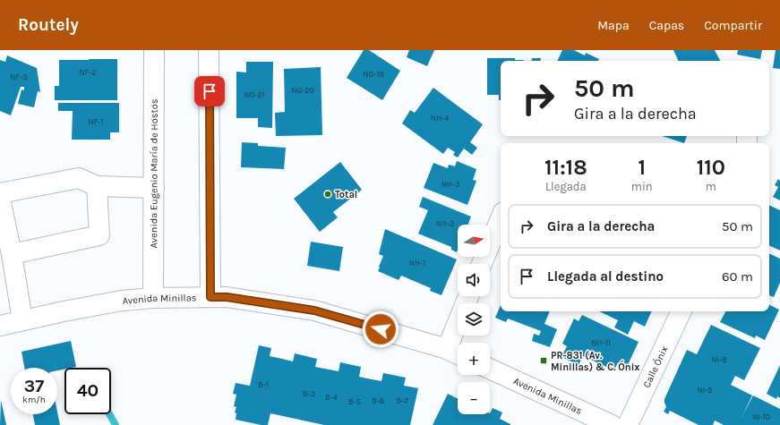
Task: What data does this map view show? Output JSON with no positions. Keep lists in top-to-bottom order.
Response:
{
  "streets": {
    "street": ["Avenida Eugenio María de Hostos", "Avenida Minillas", "Calle Ónix"]
  },
  "crossings": [
    ["Avenida Eugenio María de Hostos", "Avenida Minillas"]
  ],
  "places": {
    "other": ["Total"],
    "transit": ["PR-831 (Av. Minillas) & C. Ónix"]
  },
  "house_numbers": [
    "NF-2",
    "NG-19",
    "NF-3",
    "NG-20",
    "NG-21",
    "NH-4",
    "NF-1",
    "NH-3",
    "NH-2",
    "NH-1",
    "NH-11",
    "NI-8",
    "B-1",
    "NI-9",
    "B-3",
    "B-4",
    "B-6",
    "B-7",
    "B-5",
    "NI-10"
  ],
  "north": "right",
  "page": {
    "header": "Routely",
    "nav": ["Mapa", "Capas", "Compartir"],
    "turn": ["50 m", "Gira a la derecha"],
    "eta": [
      "11:18",
      "Llegada",
      "1",
      "min",
      "110",
      "m"
    ],
    "list": [
      {
        "name": "Gira a la derecha",
        "value": "50 m"
      },
      {
        "name": "Llegada al destino",
        "value": "60 m"
      }
    ],
    "map_buttons": ["+", "−"],
    "speed": "37 km/h",
    "limit": "40"
  }
}
